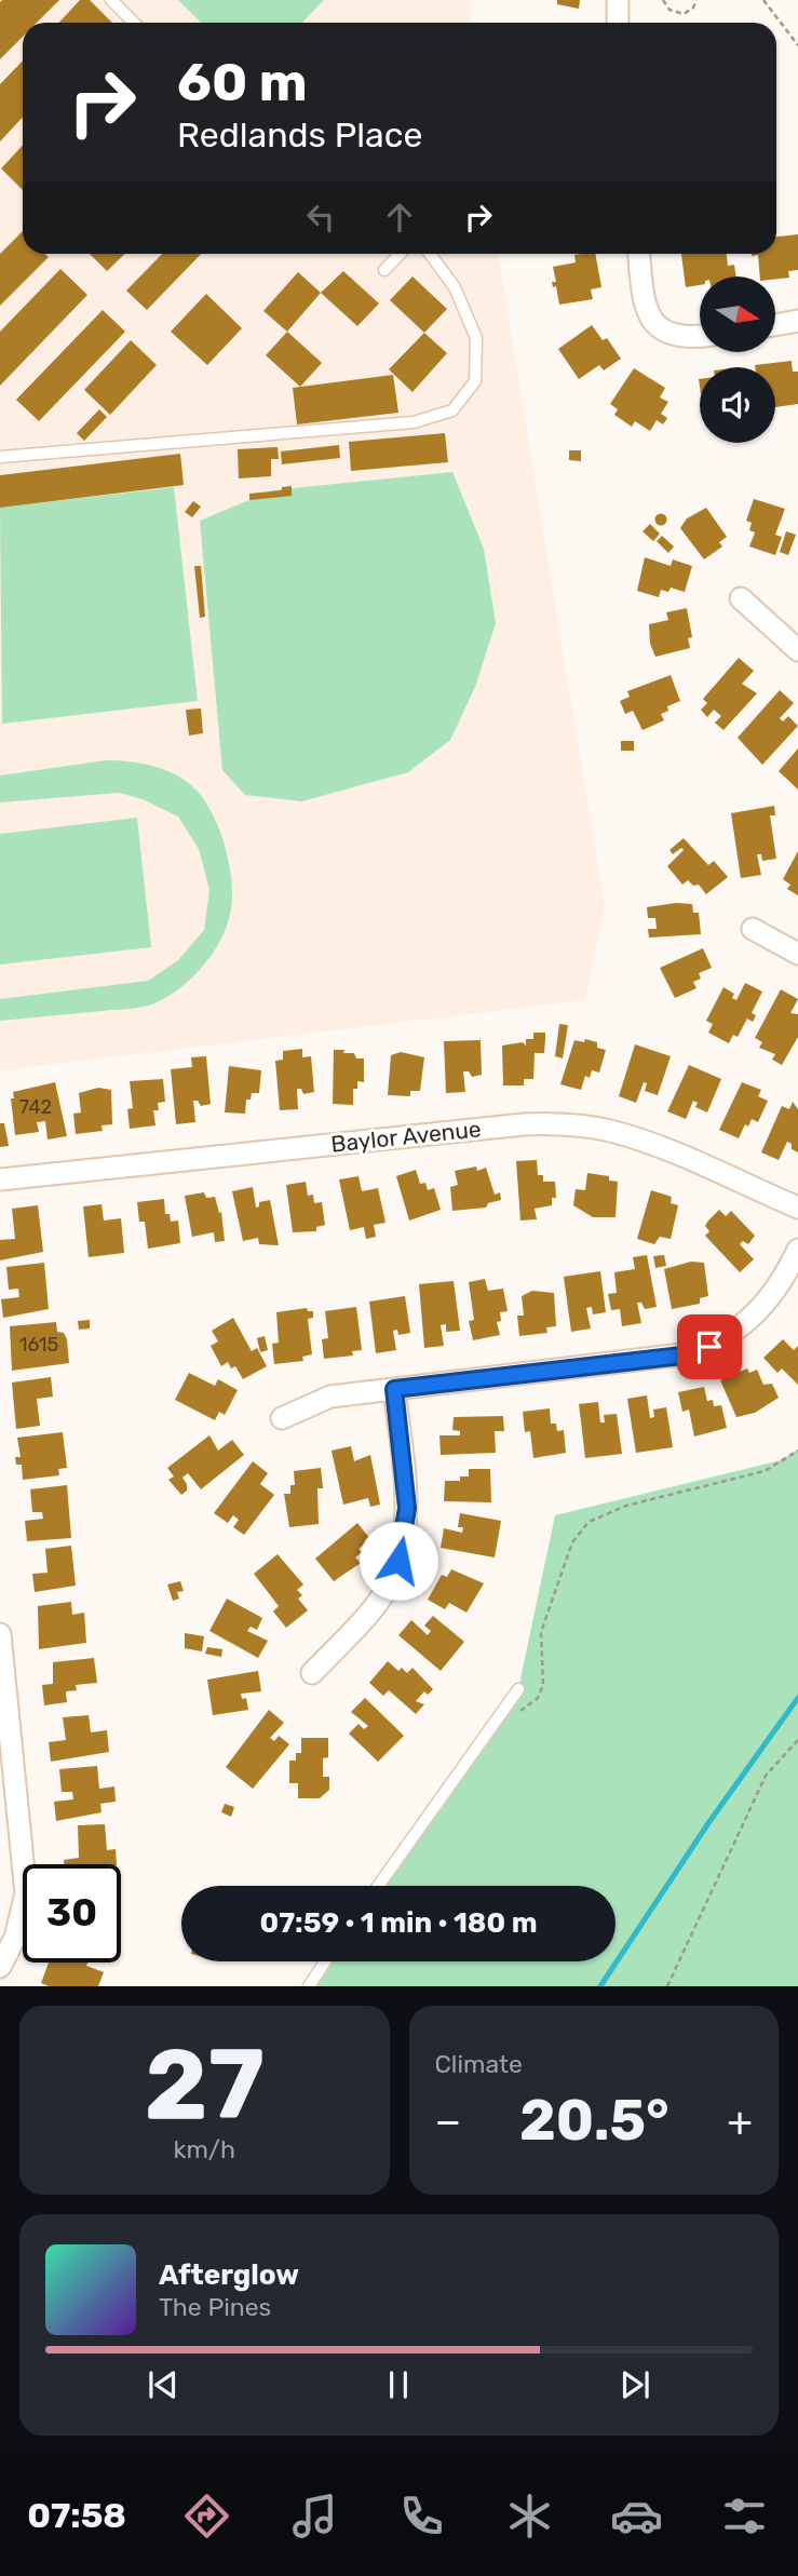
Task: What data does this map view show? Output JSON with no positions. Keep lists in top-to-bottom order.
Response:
{
  "streets": {
    "street": ["Baylor Avenue"]
  },
  "house_numbers": ["742", "1615"],
  "north": "right",
  "page": {
    "turn": ["60 m", "Redlands Place"],
    "limit": "30",
    "trip": "07:59 · 1 min · 180 m",
    "tile": [
      ["27", "km/h"],
      "Climate"
    ],
    "heat": ["−", "20.5°", "+"],
    "song": ["Afterglow", "The Pines"],
    "tabs": "07:58"
  }
}
